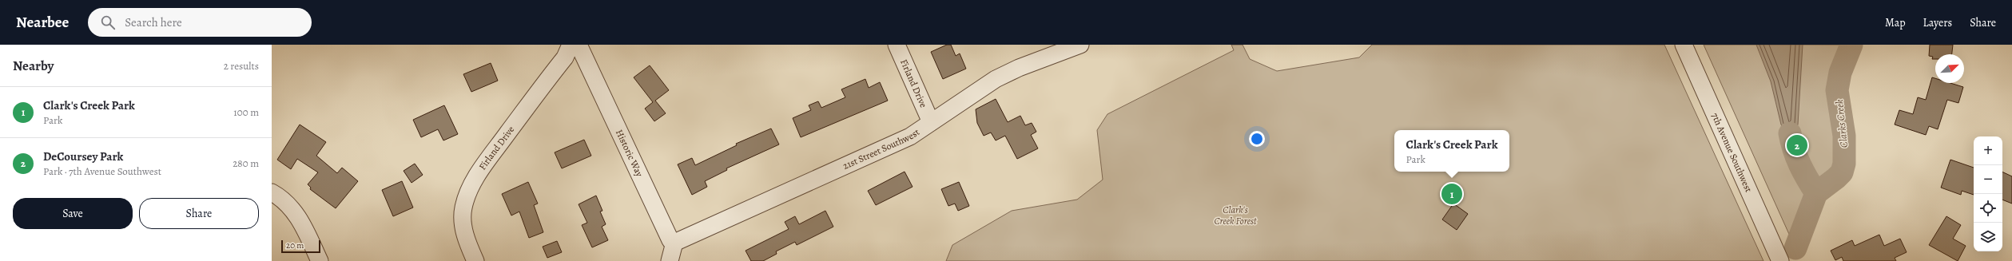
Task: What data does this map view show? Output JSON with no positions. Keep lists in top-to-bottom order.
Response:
{
  "streets": {
    "street": [
      "Firland Drive",
      "21st Street Southwest",
      "Historic Way",
      "7th Avenue Southwest"
    ]
  },
  "crossings": [
    ["Firland Drive", "21st Street Southwest"],
    ["21st Street Southwest", "Historic Way"]
  ],
  "water": ["Clarks Creek"],
  "parks": ["Clark's Creek Forest"],
  "scale_bar": "20 m",
  "north": "top right",
  "page": {
    "header": "Nearbee",
    "search": "Search here",
    "nav": ["Map", "Layers", "Share"],
    "heading": ["Nearby", "2 results"],
    "list": [
      {
        "mark": "1",
        "name": "Clark's Creek Park",
        "note": "Park",
        "value": "100 m"
      },
      {
        "mark": "2",
        "name": "DeCoursey Park",
        "note": "Park · 7th Avenue Southwest",
        "value": "280 m"
      }
    ],
    "popup": ["Clark's Creek Park", "Park"],
    "pins": ["2", "1"],
    "map_buttons": ["+", "−"],
    "buttons": ["Save", "Share"],
    "scale": "20 m"
  }
}
